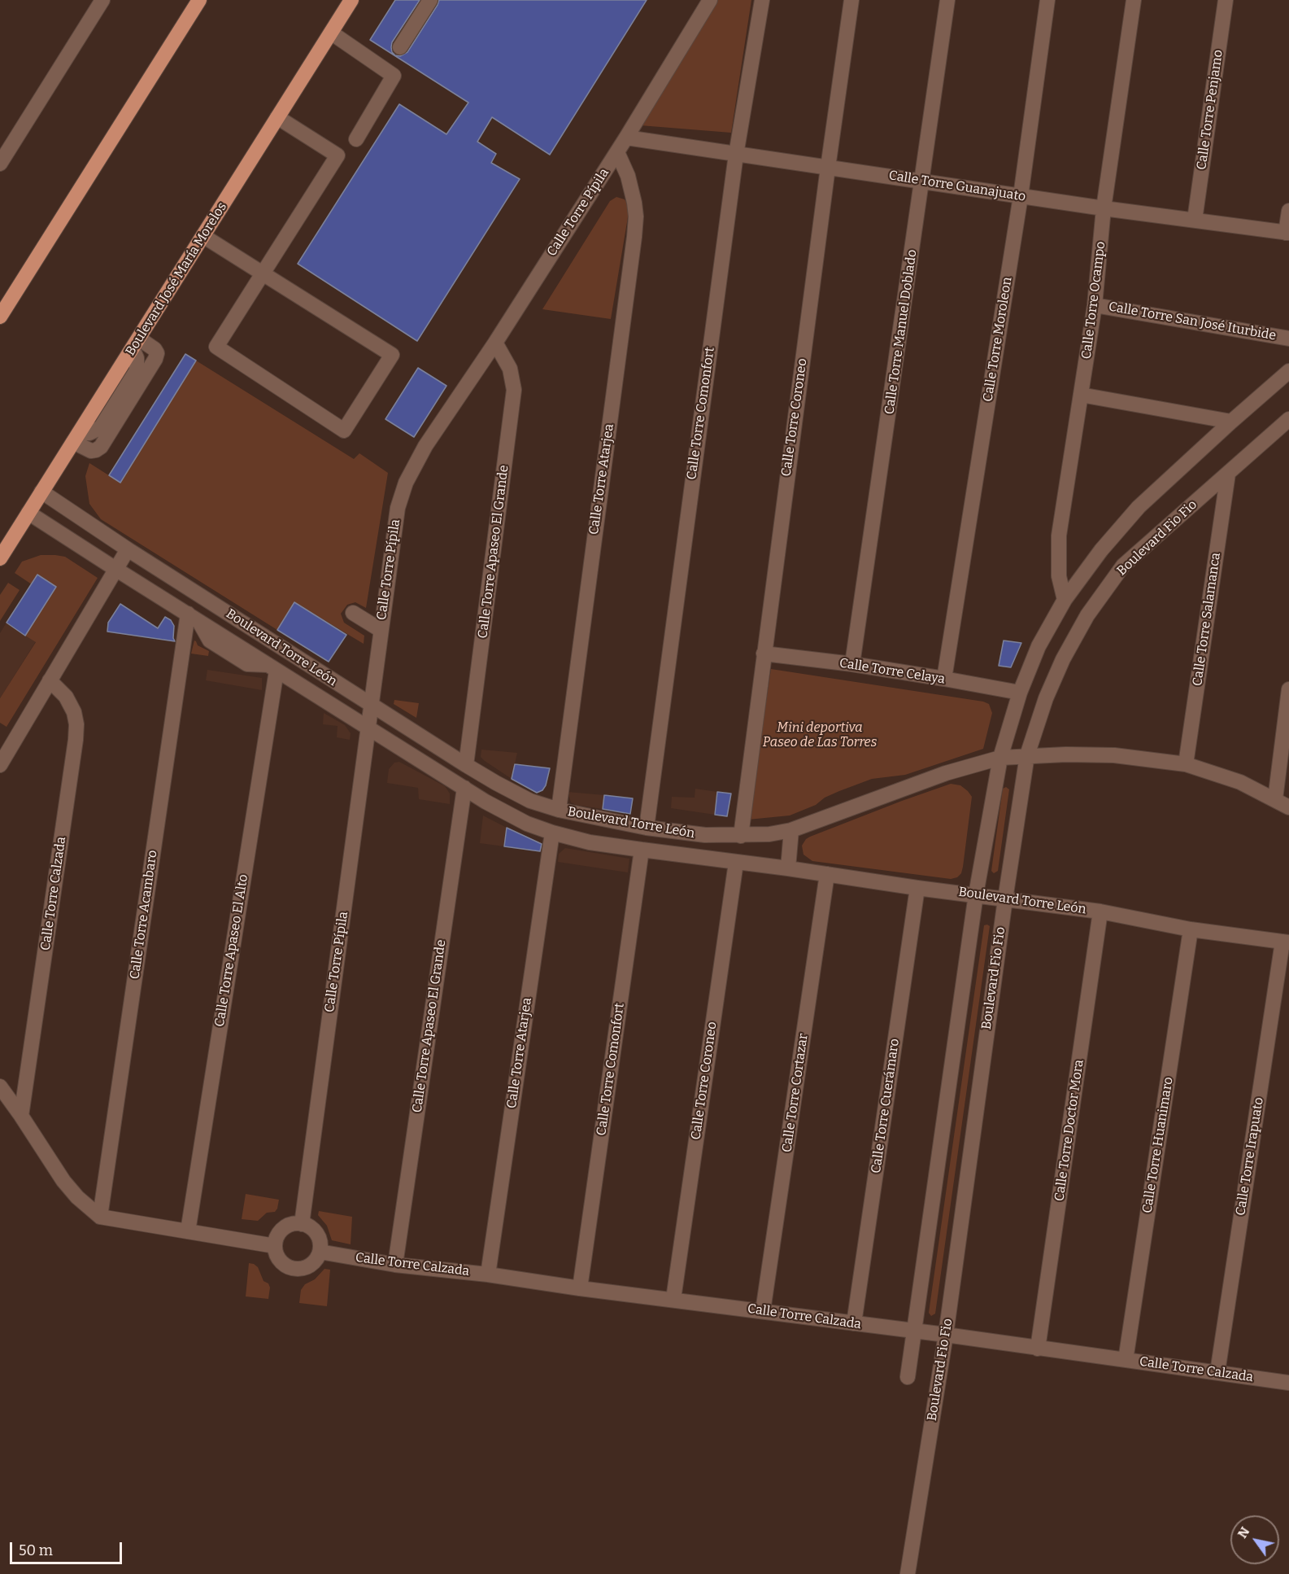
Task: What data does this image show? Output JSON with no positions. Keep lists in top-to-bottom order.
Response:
{
  "streets": {
    "main road": ["Boulevard José María Morelos"],
    "street": [
      "Calle Torre Penjamo",
      "Calle Torre Guanajuato",
      "Calle Torre Pípila",
      "Calle Torre Ocampo",
      "Calle Torre San José Iturbide",
      "Calle Torre Manuel Doblado",
      "Calle Torre Moroleon",
      "Calle Torre Comonfort",
      "Calle Torre Coroneo",
      "Calle Torre Atarjea",
      "Boulevard Fio Fio",
      "Calle Torre Apaseo El Grande",
      "Calle Torre Salamanca",
      "Boulevard Torre León",
      "Calle Torre Celaya",
      "Calle Torre Calzada",
      "Calle Torre Acambaro",
      "Calle Torre Apaseo El Alto",
      "Calle Torre Cortazar",
      "Calle Torre Cuerámaro",
      "Calle Torre Doctor Mora",
      "Calle Torre Huanimaro",
      "Calle Torre Irapuato"
    ]
  },
  "crossings": [
    ["Calle Torre Penjamo", "Calle Torre Guanajuato"],
    ["Calle Torre Guanajuato", "Calle Torre Pípila"],
    ["Calle Torre Guanajuato", "Calle Torre Ocampo"],
    ["Calle Torre Guanajuato", "Calle Torre Manuel Doblado"],
    ["Calle Torre Guanajuato", "Calle Torre Moroleon"],
    ["Calle Torre Guanajuato", "Calle Torre Comonfort"],
    ["Calle Torre Guanajuato", "Calle Torre Coroneo"],
    ["Calle Torre Pípila", "Calle Torre Atarjea"],
    ["Calle Torre Pípila", "Calle Torre Apaseo El Grande"],
    ["Calle Torre Pípila", "Boulevard Torre León"],
    ["Calle Torre Pípila", "Calle Torre Calzada"],
    ["Boulevard José María Morelos", "Boulevard Torre León"],
    ["Calle Torre Ocampo", "Calle Torre San José Iturbide"],
    ["Calle Torre Manuel Doblado", "Calle Torre Celaya"],
    ["Calle Torre Moroleon", "Calle Torre Celaya"],
    ["Calle Torre Comonfort", "Boulevard Torre León"],
    ["Calle Torre Comonfort", "Calle Torre Calzada"],
    ["Calle Torre Coroneo", "Boulevard Torre León"],
    ["Calle Torre Coroneo", "Calle Torre Celaya"],
    ["Calle Torre Coroneo", "Calle Torre Calzada"],
    ["Calle Torre Atarjea", "Boulevard Torre León"],
    ["Calle Torre Atarjea", "Calle Torre Calzada"],
    ["Boulevard Fio Fio", "Calle Torre Salamanca"],
    ["Boulevard Fio Fio", "Boulevard Torre León"],
    ["Boulevard Fio Fio", "Calle Torre Calzada"],
    ["Calle Torre Apaseo El Grande", "Boulevard Torre León"],
    ["Calle Torre Apaseo El Grande", "Calle Torre Calzada"],
    ["Calle Torre Salamanca", "Boulevard Torre León"],
    ["Boulevard Torre León", "Calle Torre Acambaro"],
    ["Boulevard Torre León", "Calle Torre Apaseo El Alto"],
    ["Boulevard Torre León", "Calle Torre Cortazar"],
    ["Boulevard Torre León", "Calle Torre Cuerámaro"],
    ["Boulevard Torre León", "Calle Torre Doctor Mora"],
    ["Boulevard Torre León", "Calle Torre Huanimaro"],
    ["Boulevard Torre León", "Calle Torre Irapuato"],
    ["Calle Torre Calzada", "Calle Torre Cortazar"],
    ["Calle Torre Calzada", "Calle Torre Cuerámaro"],
    ["Calle Torre Calzada", "Calle Torre Doctor Mora"],
    ["Calle Torre Calzada", "Calle Torre Huanimaro"],
    ["Calle Torre Calzada", "Calle Torre Irapuato"]
  ],
  "parks": ["Mini deportiva Paseo de Las Torres"],
  "scale_bar": "50 m",
  "north": "top left"
}
